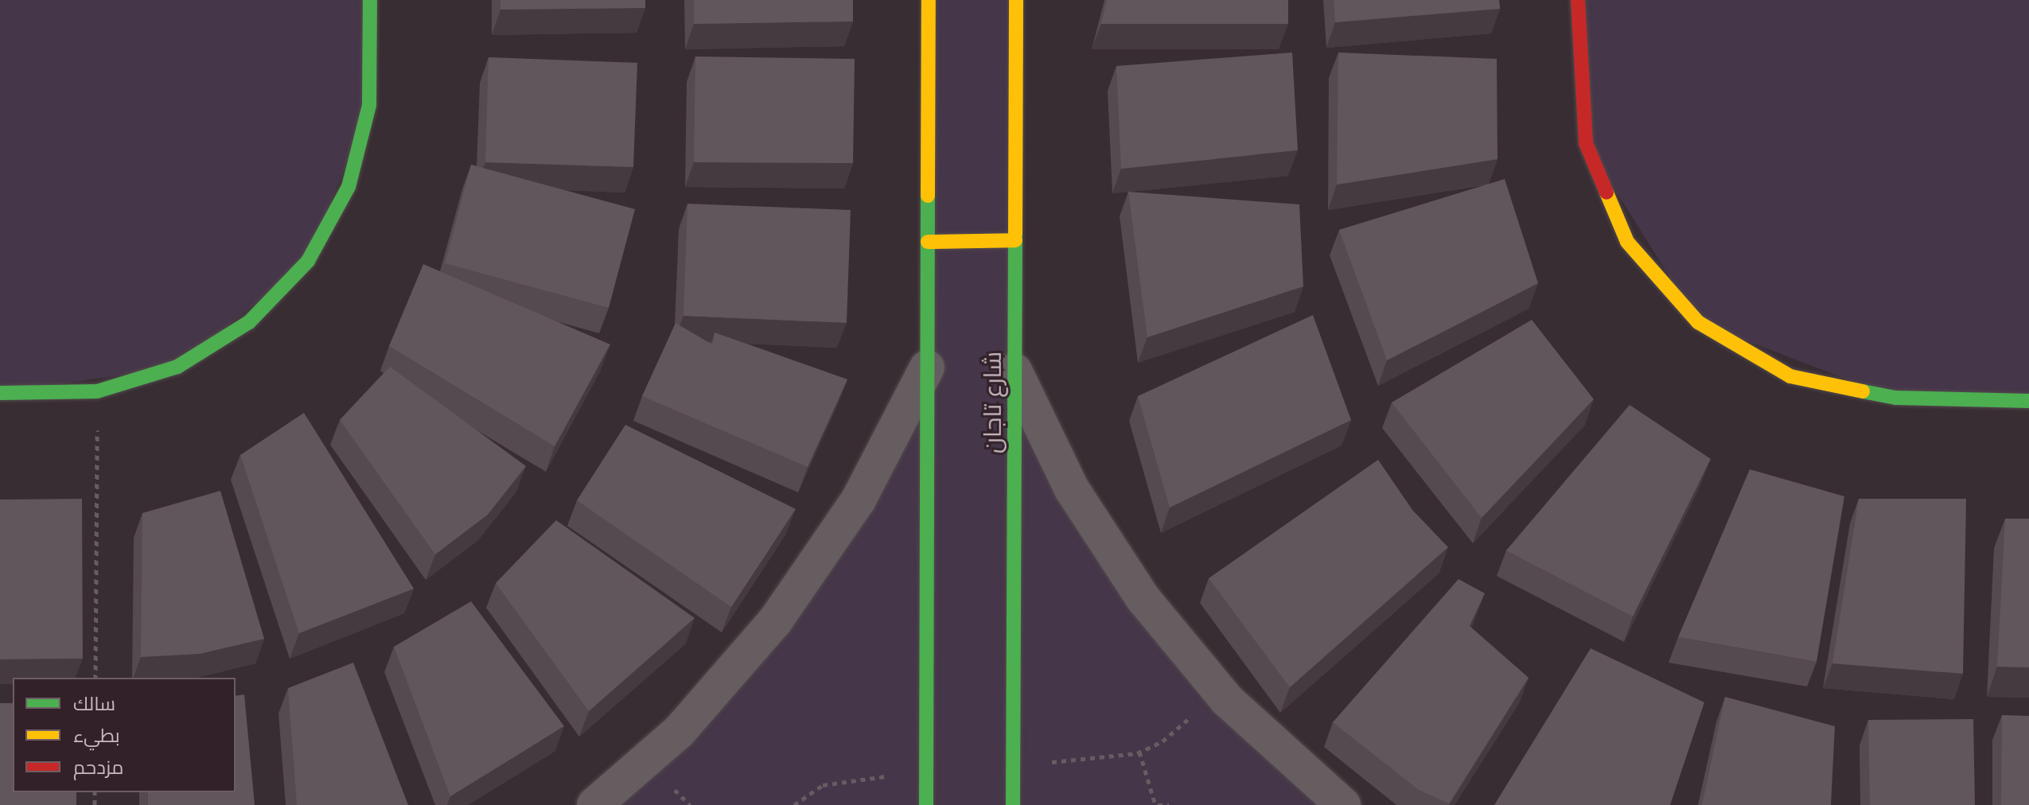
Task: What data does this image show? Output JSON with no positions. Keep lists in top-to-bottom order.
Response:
{
  "streets": {
    "street": ["شارع تاجان"]
  },
  "legend": ["سالك", "بطيء", "مزدحم"]
}
